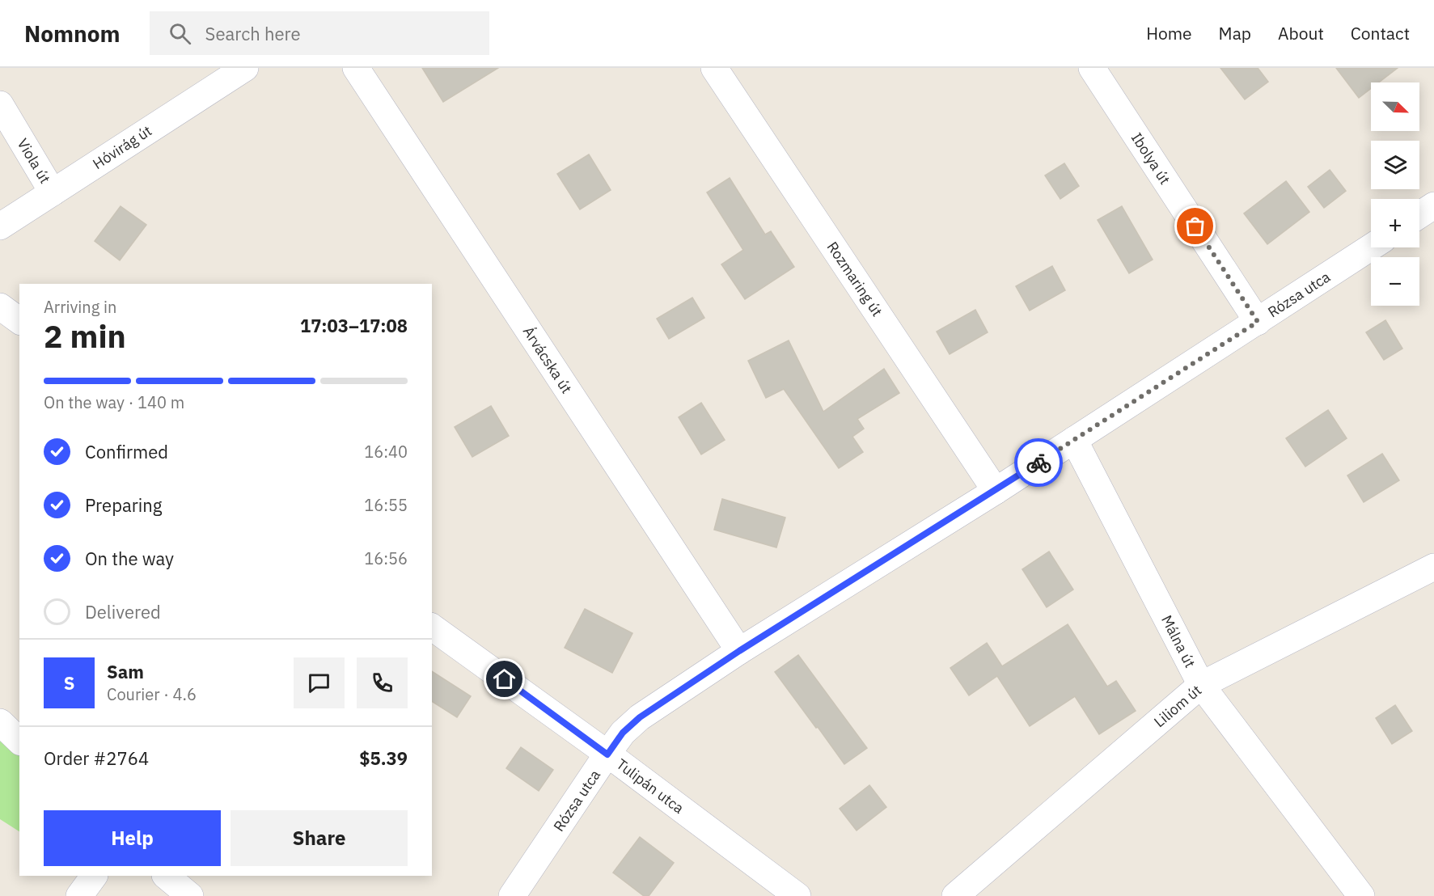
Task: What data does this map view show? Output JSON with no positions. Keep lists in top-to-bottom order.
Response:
{
  "streets": {
    "street": [
      "Hóvirág út",
      "Ibolya út",
      "Viola út",
      "Rozmaring út",
      "Rózsa utca",
      "Árvácska út",
      "Málna út",
      "Liliom út",
      "Tulipán utca"
    ]
  },
  "crossings": [
    ["Hóvirág út", "Viola út"],
    ["Ibolya út", "Rózsa utca"],
    ["Rozmaring út", "Rózsa utca"],
    ["Rózsa utca", "Árvácska út"],
    ["Rózsa utca", "Málna út"],
    ["Rózsa utca", "Tulipán utca"],
    ["Málna út", "Liliom út"]
  ],
  "north": "bottom right",
  "page": {
    "header": "Nomnom",
    "search": "Search here",
    "nav": [
      "Home",
      "Map",
      "About",
      "Contact"
    ],
    "map_buttons": ["+", "−"],
    "heading": ["2 min", "Arriving in", "17:03–17:08"],
    "panel": [
      "Sam",
      "Courier · 4.6",
      "Order #2764",
      "$5.39"
    ],
    "bar": "On the way · 140 m",
    "list": [
      ["Confirmed", "16:40"],
      ["Preparing", "16:55"],
      ["On the way", "16:56"],
      "Delivered"
    ],
    "round": "S",
    "buttons": ["Help", "Share"]
  }
}
